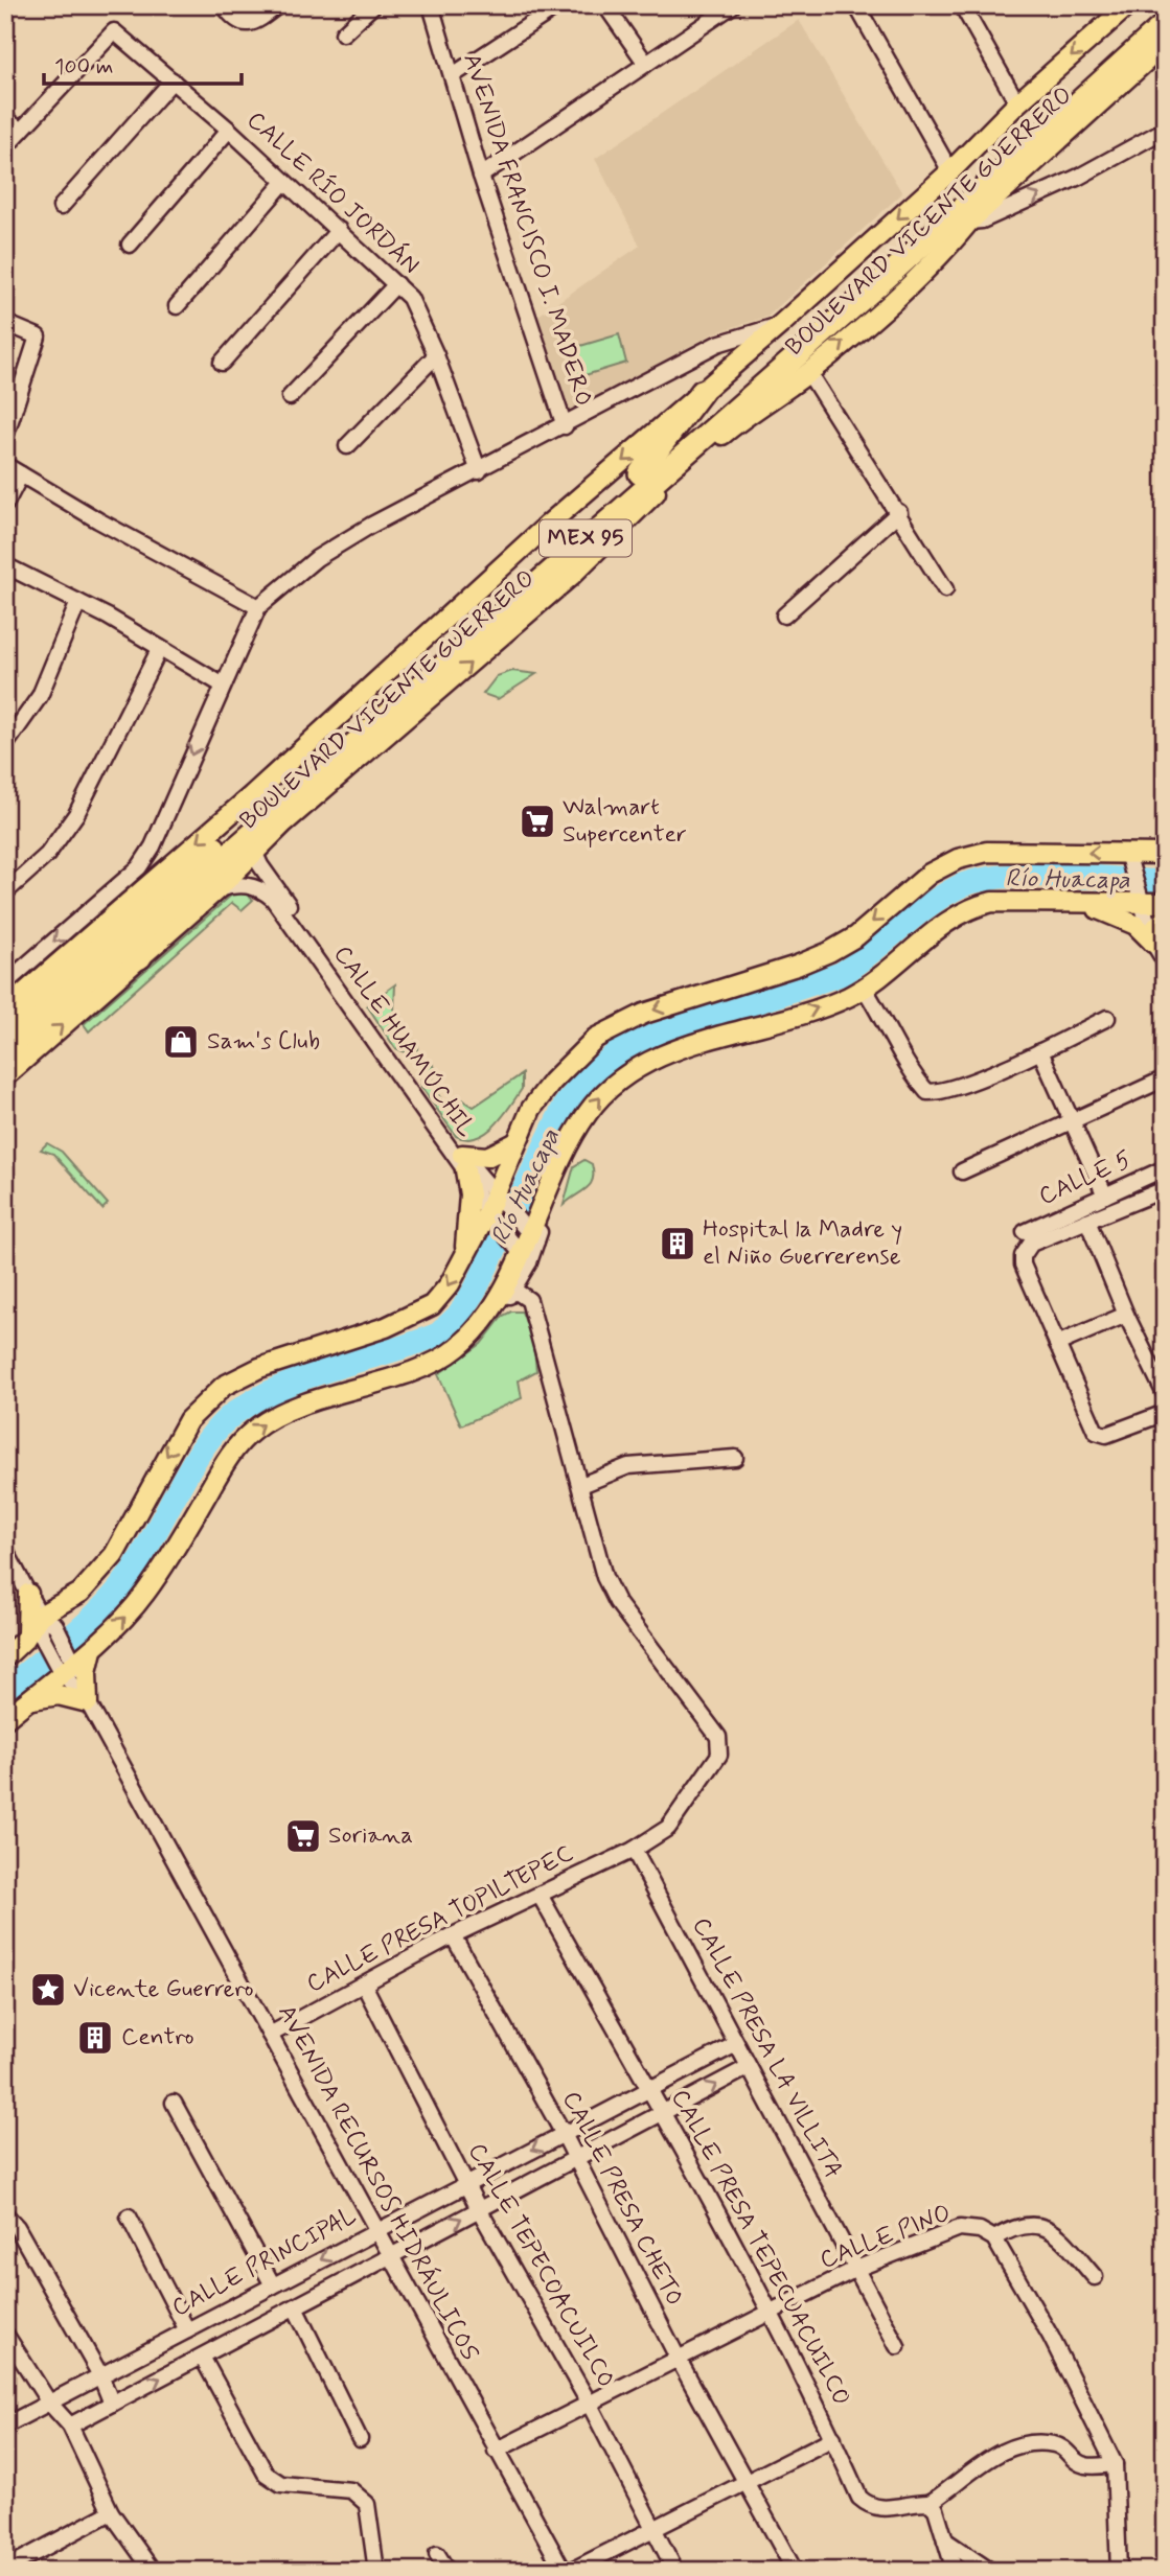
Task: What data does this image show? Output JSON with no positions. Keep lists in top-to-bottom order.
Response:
{
  "streets": {
    "highway": ["BOULEVARD VICENTE GUERRERO", "MEX 95"],
    "street": [
      "CALLE RÍO JORDÁN",
      "AVENIDA FRANCISCO I. MADERO",
      "CALLE HUAMÚCHIL",
      "CALLE 5",
      "CALLE PRESA TOPILTEPEC",
      "CALLE PRESA LA VILLITA",
      "AVENIDA RECURSOS HIDRÁULICOS",
      "CALLE PRESA CHETO",
      "CALLE PINO",
      "CALLE PRESA TEPECUACUILCO",
      "CALLE PRINCIPAL",
      "CALLE TEPECOACUILCO"
    ]
  },
  "crossings": [
    ["BOULEVARD VICENTE GUERRERO", "CALLE HUAMÚCHIL"],
    ["CALLE PRESA TOPILTEPEC", "CALLE PRESA LA VILLITA"],
    ["CALLE PRESA TOPILTEPEC", "AVENIDA RECURSOS HIDRÁULICOS"],
    ["CALLE PRESA TOPILTEPEC", "CALLE PRESA CHETO"],
    ["CALLE PRESA TOPILTEPEC", "CALLE PRESA TEPECUACUILCO"],
    ["CALLE PRESA TOPILTEPEC", "CALLE TEPECOACUILCO"],
    ["CALLE PRESA LA VILLITA", "CALLE PINO"],
    ["CALLE PRESA LA VILLITA", "CALLE PRINCIPAL"],
    ["AVENIDA RECURSOS HIDRÁULICOS", "CALLE PINO"],
    ["AVENIDA RECURSOS HIDRÁULICOS", "CALLE PRINCIPAL"],
    ["CALLE PRESA CHETO", "CALLE PINO"],
    ["CALLE PRESA CHETO", "CALLE PRINCIPAL"],
    ["CALLE PINO", "CALLE PRESA TEPECUACUILCO"],
    ["CALLE PINO", "CALLE TEPECOACUILCO"],
    ["CALLE PRESA TEPECUACUILCO", "CALLE PRINCIPAL"],
    ["CALLE PRINCIPAL", "CALLE TEPECOACUILCO"]
  ],
  "water": ["Río Huacapa"],
  "places": {
    "supermarket": ["Walmart Supercenter", "Soriana"],
    "shop": ["Sam's Club"],
    "building": ["Hospital la Madre y el Niño Guerrerense", "Centro"],
    "place": ["Vicente Guerrero"]
  },
  "scale_bar": "100 m"
}
